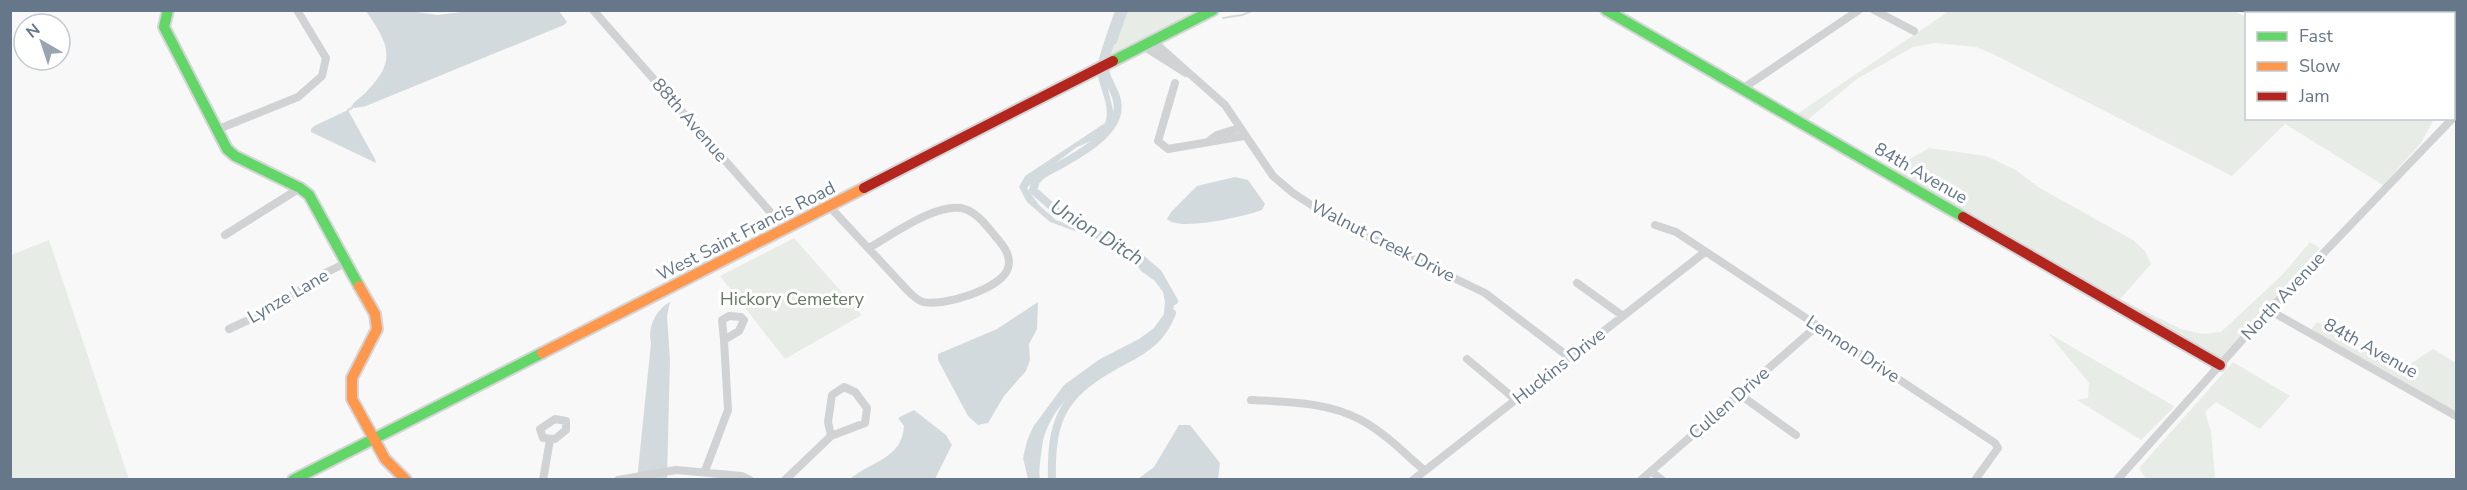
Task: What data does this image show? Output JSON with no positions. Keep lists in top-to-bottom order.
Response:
{
  "streets": {
    "street": [
      "88th Avenue",
      "84th Avenue",
      "West Saint Francis Road",
      "Walnut Creek Drive",
      "Lynze Lane",
      "North Avenue",
      "Lennon Drive",
      "Huckins Drive",
      "Cullen Drive"
    ]
  },
  "crossings": [
    ["88th Avenue", "West Saint Francis Road"],
    ["84th Avenue", "North Avenue"],
    ["West Saint Francis Road", "Walnut Creek Drive"],
    ["Walnut Creek Drive", "Huckins Drive"],
    ["Lennon Drive", "Huckins Drive"],
    ["Lennon Drive", "Cullen Drive"]
  ],
  "water": ["Union Ditch"],
  "parks": ["Hickory Cemetery"],
  "legend": ["Fast", "Slow", "Jam"],
  "north": "top left"
}
